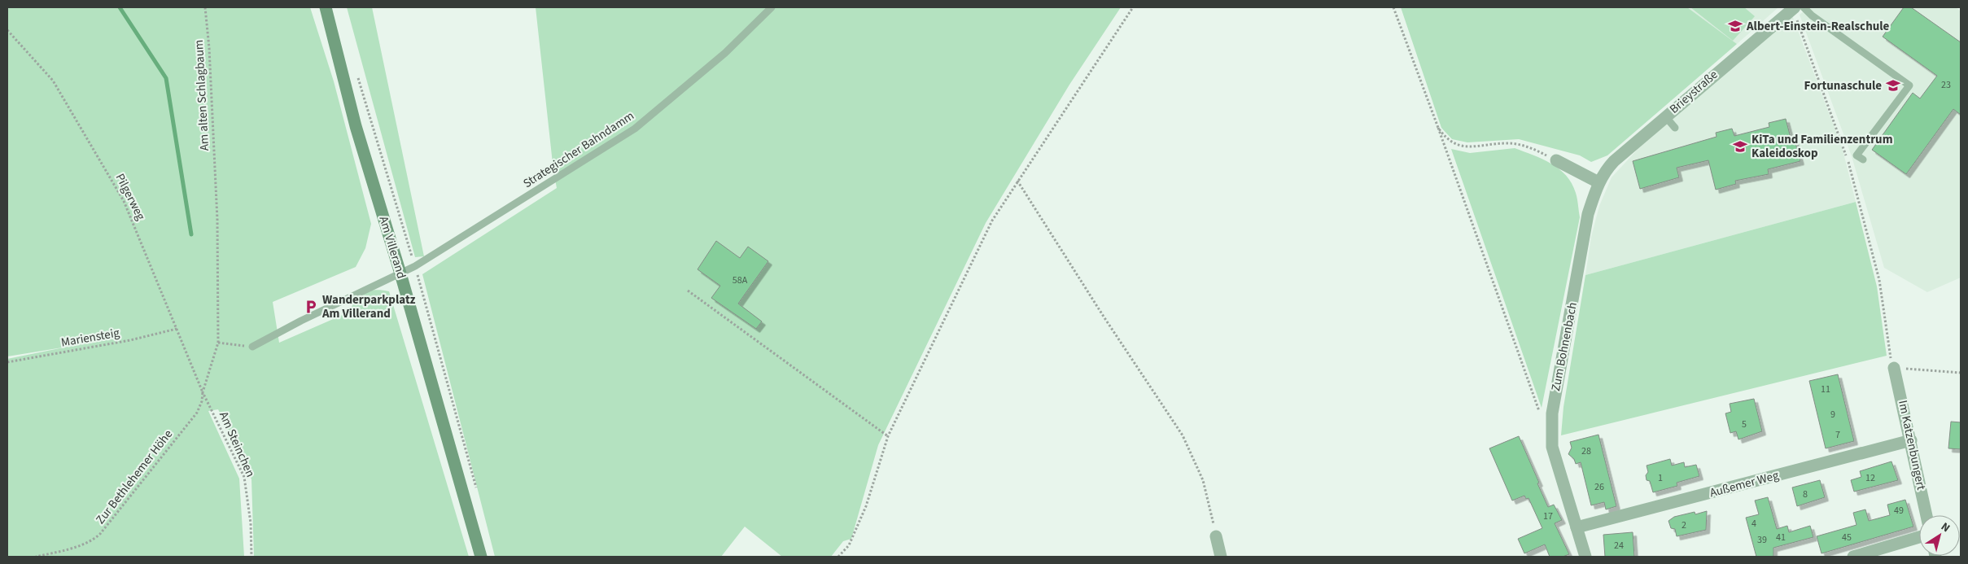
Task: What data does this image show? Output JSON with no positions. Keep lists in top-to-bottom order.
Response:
{
  "streets": {
    "main road": ["Am Villerand"],
    "street": [
      "Brieystraße",
      "Zum Bohnenbach",
      "Im Katzenbungert",
      "Außemer Weg"
    ],
    "lane": ["Strategischer Bahndamm"],
    "path": [
      "Am alten Schlagbaum",
      "Pilgerweg",
      "Mariensteig",
      "Am Steinchen",
      "Zur Bethlehemer Höhe"
    ]
  },
  "crossings": [
    ["Brieystraße", "Zum Bohnenbach"],
    ["Strategischer Bahndamm", "Am Villerand"],
    ["Pilgerweg", "Mariensteig"],
    ["Pilgerweg", "Am Steinchen"],
    ["Pilgerweg", "Zur Bethlehemer Höhe"],
    ["Zum Bohnenbach", "Außemer Weg"],
    ["Am Steinchen", "Zur Bethlehemer Höhe"],
    ["Im Katzenbungert", "Außemer Weg"]
  ],
  "places": {
    "school or university": ["Albert-Einstein-Realschule", "Fortunaschule", "KiTa und Familienzentrum Kaleidoskop"],
    "parking": ["Wanderparkplatz Am Villerand"]
  },
  "house_numbers": [
    "23",
    "58A",
    "11",
    "9",
    "5",
    "7",
    "28",
    "1",
    "12",
    "26",
    "8",
    "49",
    "17",
    "4",
    "2",
    "41",
    "45",
    "39",
    "24"
  ],
  "north": "top right"
}
